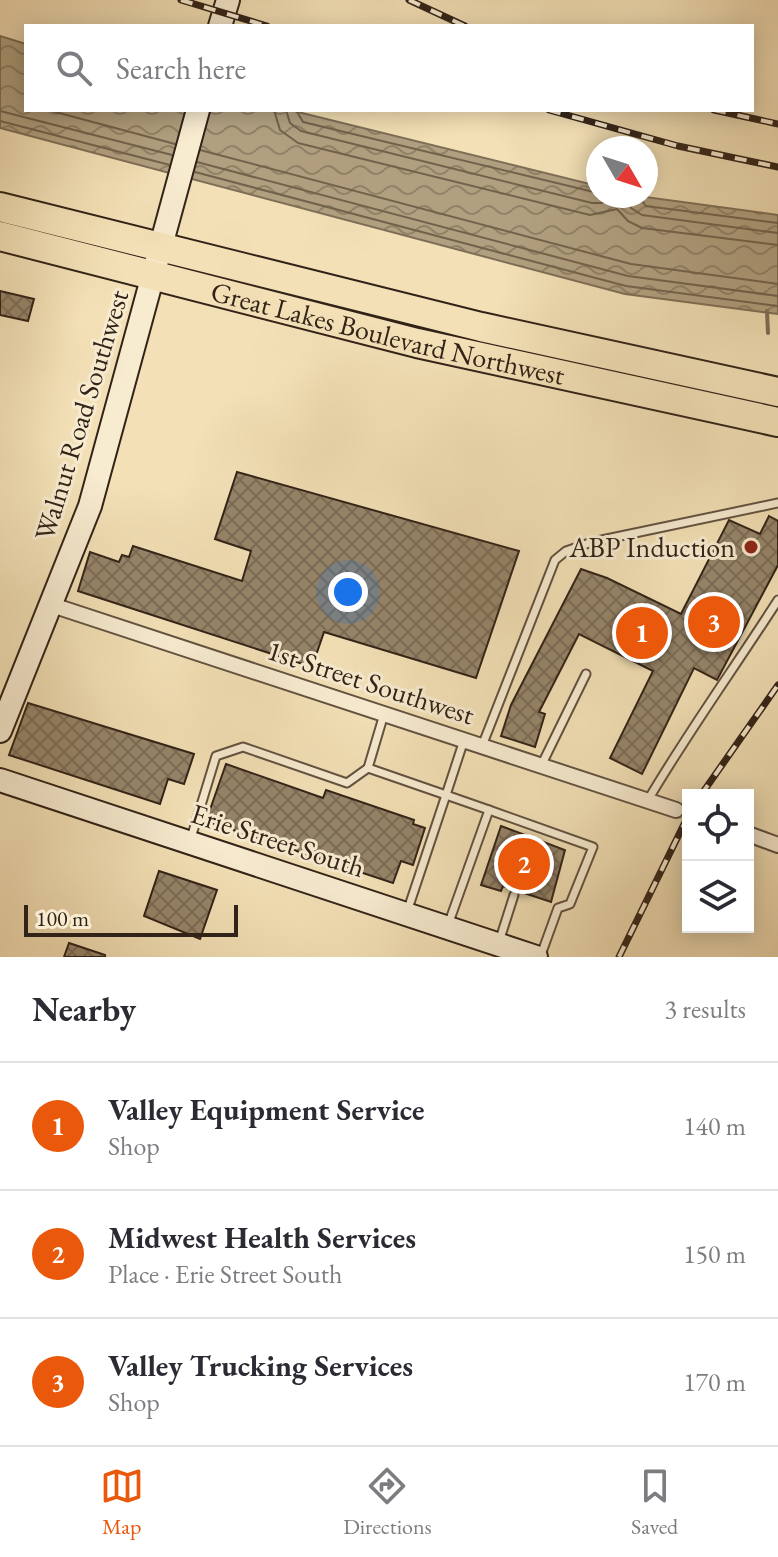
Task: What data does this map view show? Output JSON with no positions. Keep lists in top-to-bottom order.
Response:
{
  "streets": {
    "highway": ["Great Lakes Boulevard Northwest"],
    "main road": ["Walnut Road Southwest", "Erie Street South"],
    "street": ["1st Street Southwest"]
  },
  "crossings": [
    ["Great Lakes Boulevard Northwest", "Walnut Road Southwest"],
    ["Walnut Road Southwest", "1st Street Southwest"]
  ],
  "places": ["ABP Induction"],
  "scale_bar": "100 m",
  "north": "bottom right",
  "page": {
    "search": "Search here",
    "pins": ["3", "1", "2"],
    "scale": "100 m",
    "heading": ["Nearby", "3 results"],
    "list": [
      {
        "mark": "1",
        "name": "Valley Equipment Service",
        "note": "Shop",
        "value": "140 m"
      },
      {
        "mark": "2",
        "name": "Midwest Health Services",
        "note": "Place · Erie Street South",
        "value": "150 m"
      },
      {
        "mark": "3",
        "name": "Valley Trucking Services",
        "note": "Shop",
        "value": "170 m"
      }
    ],
    "nav": ["Map", "Directions", "Saved"]
  }
}
